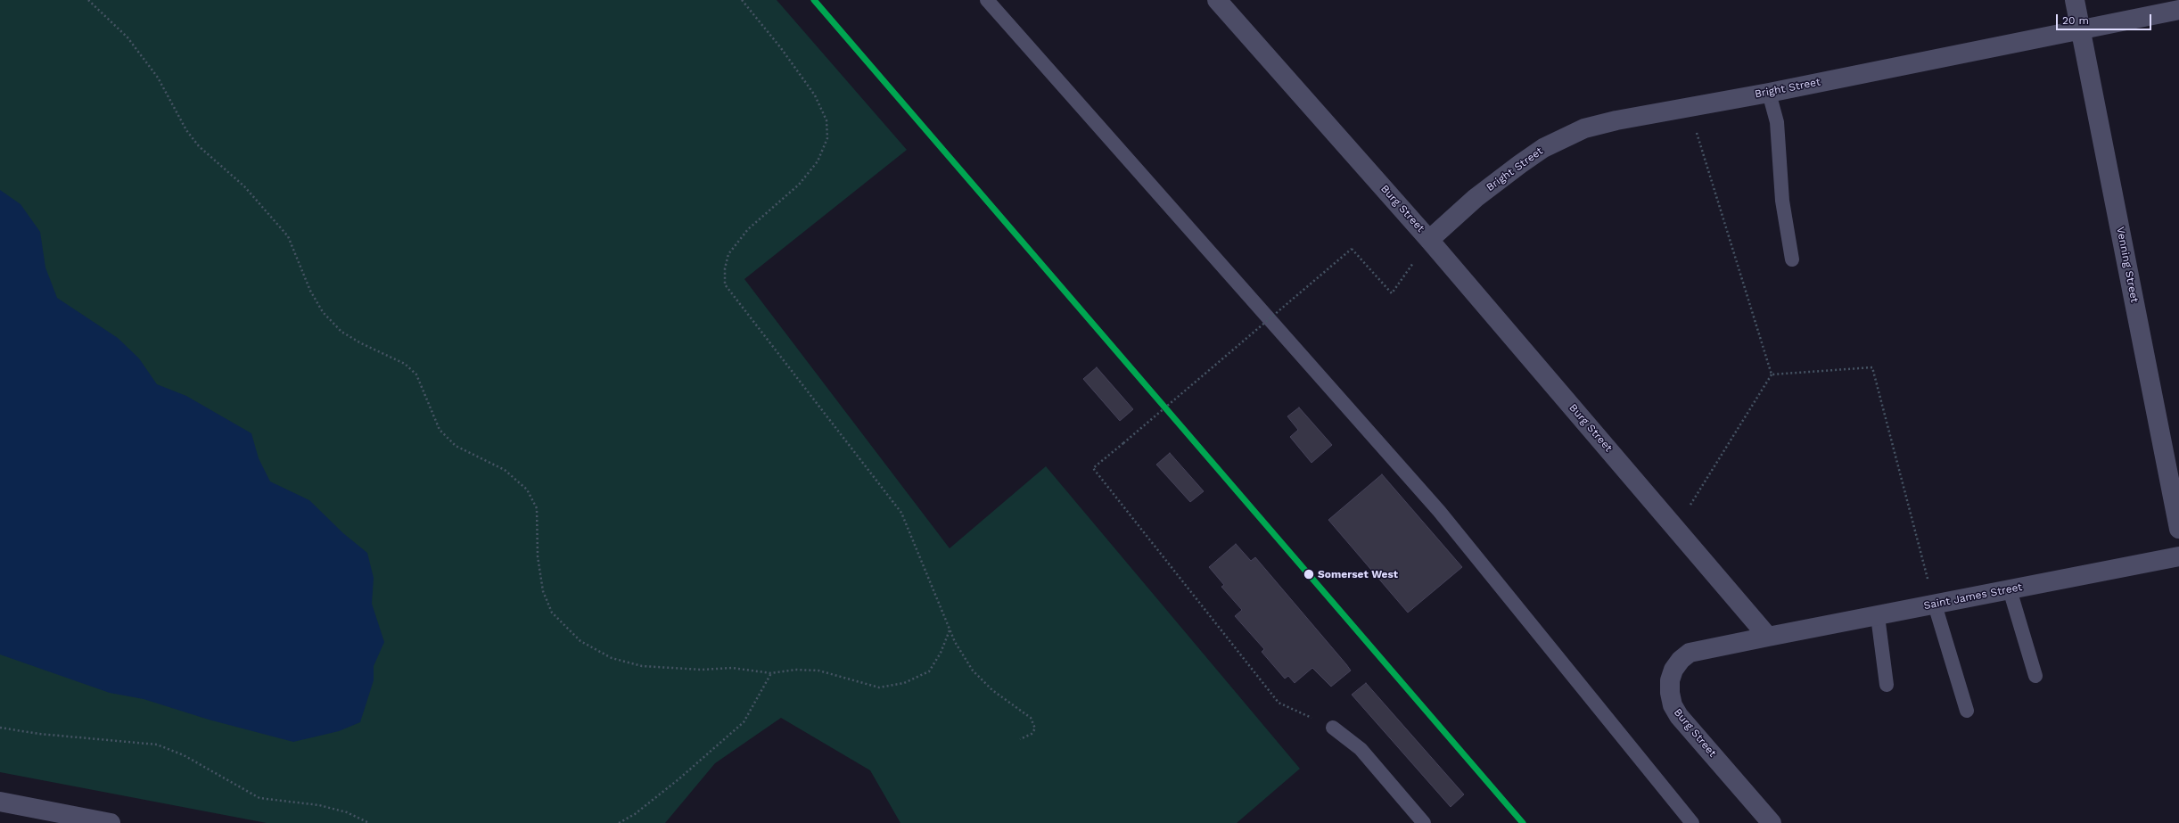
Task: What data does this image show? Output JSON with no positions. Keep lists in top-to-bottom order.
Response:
{
  "streets": {
    "street": [
      "Bright Street",
      "Burg Street",
      "Venning Street",
      "Saint James Street"
    ]
  },
  "crossings": [
    ["Bright Street", "Burg Street"],
    ["Bright Street", "Venning Street"],
    ["Burg Street", "Saint James Street"]
  ],
  "places": ["Somerset West"],
  "scale_bar": "20 m"
}
